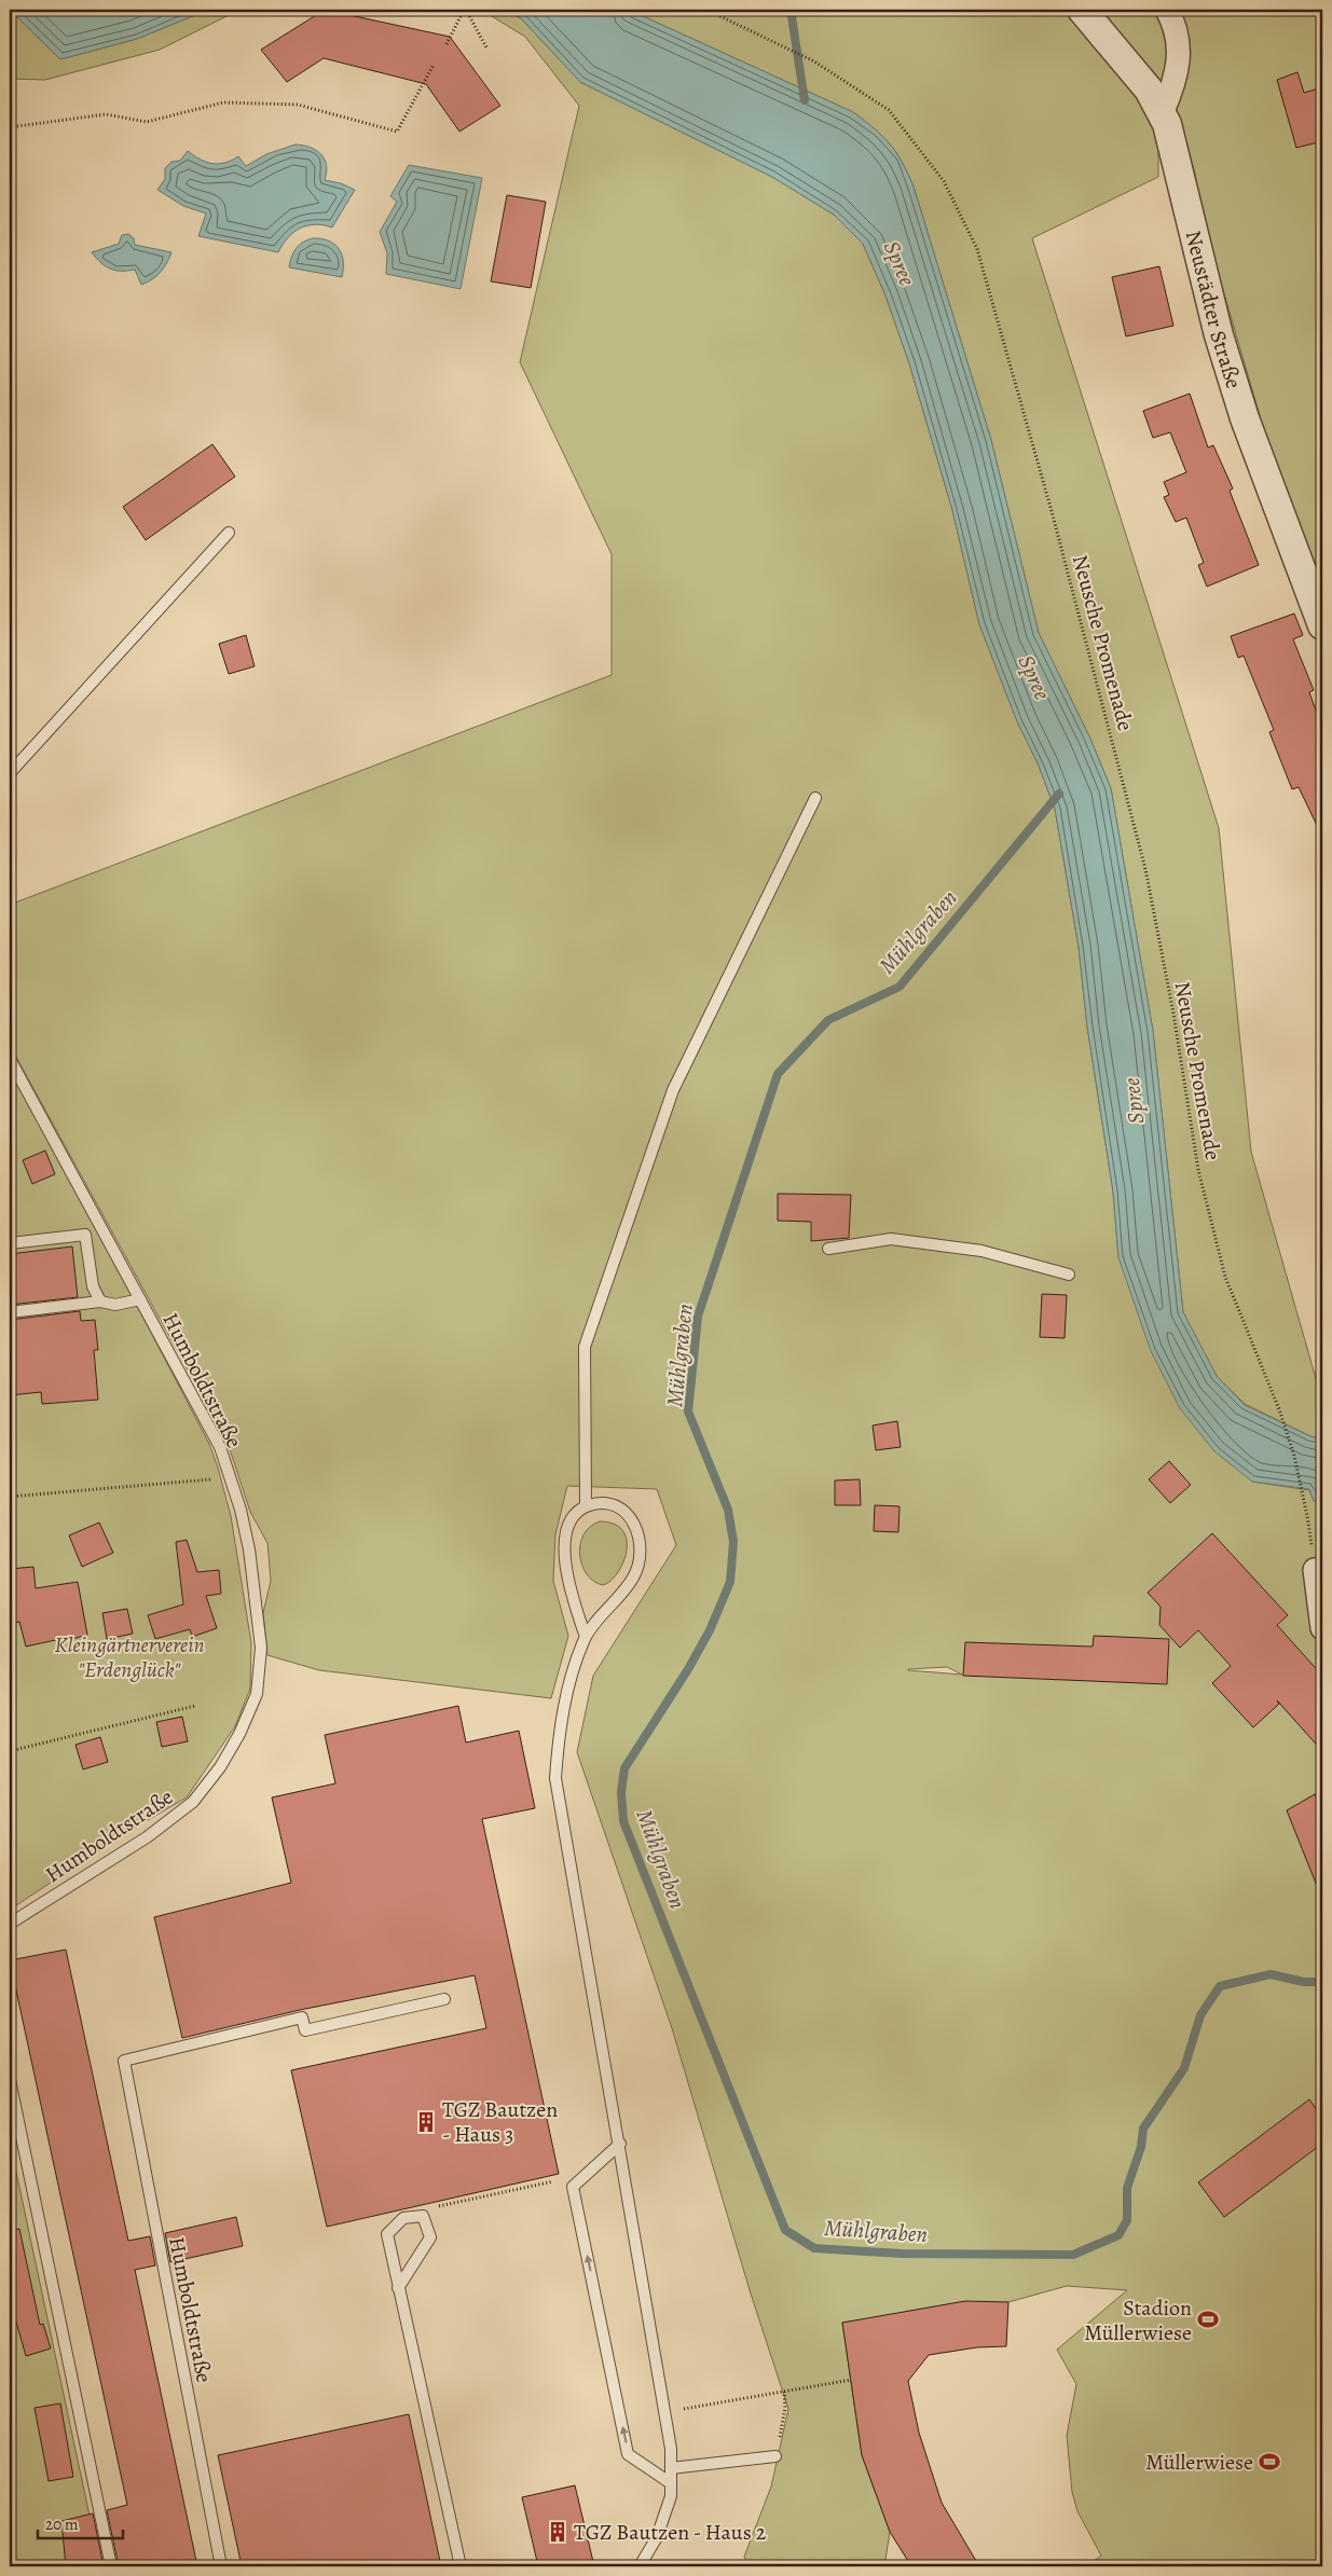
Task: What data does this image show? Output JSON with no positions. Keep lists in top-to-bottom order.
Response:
{
  "streets": {
    "street": ["Neustädter Straße"],
    "lane": ["Humboldtstraße"],
    "path": ["Neusche Promenade"]
  },
  "water": ["Spree", "Mühlgraben"],
  "parks": ["Kleingärtnerverein \"Erdenglück\""],
  "places": {
    "building": ["TGZ Bautzen - Haus 3", "TGZ Bautzen - Haus 2"],
    "sports": ["Stadion Müllerwiese", "Müllerwiese"]
  },
  "scale_bar": "20 m"
}
